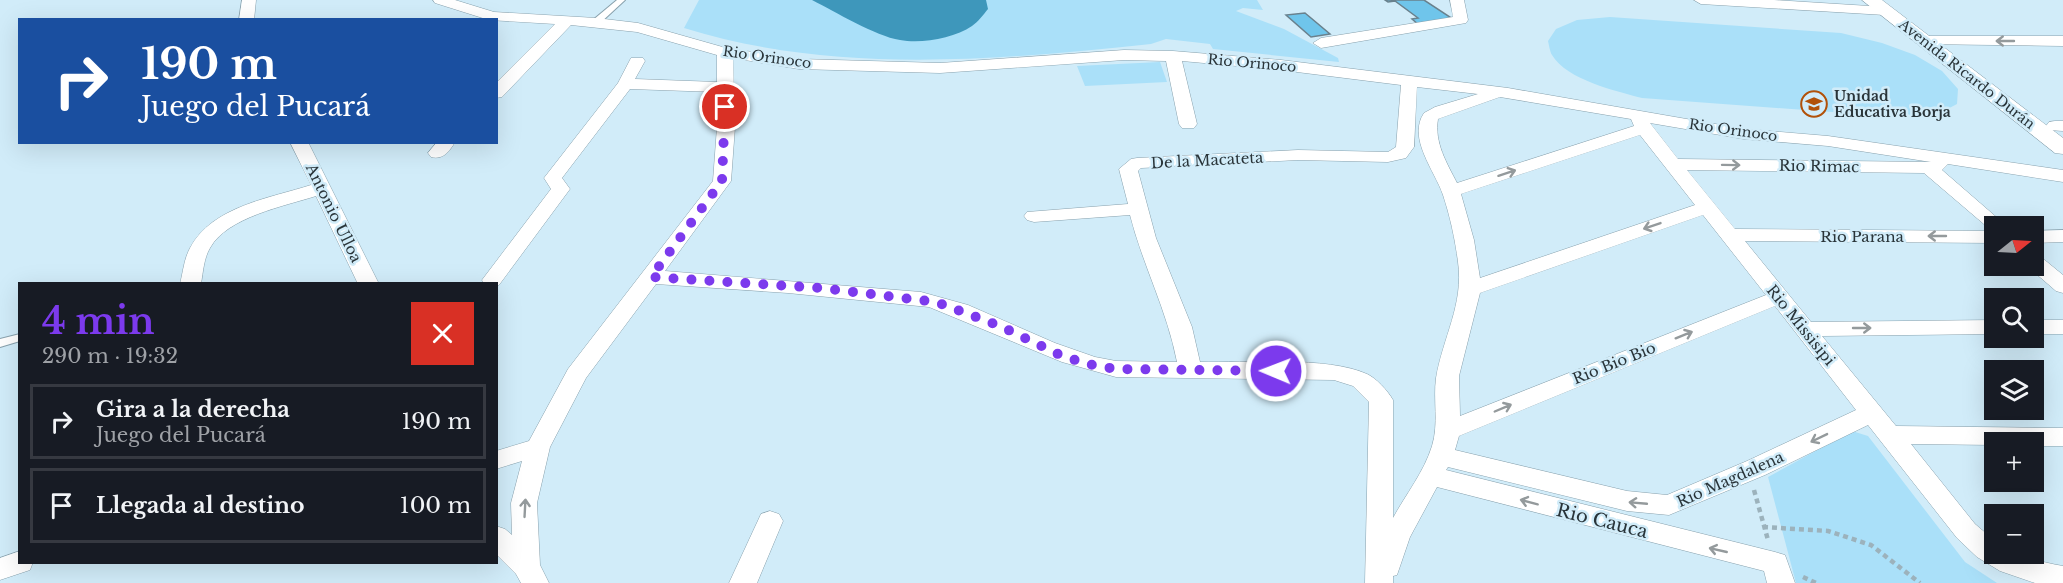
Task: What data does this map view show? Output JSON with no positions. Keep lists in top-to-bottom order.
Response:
{
  "streets": {
    "street": [
      "Rio Orinoco",
      "Avenida Ricardo Durán",
      "De la Macateta",
      "Rio Rimac",
      "Antonio Ulloa",
      "Rio Parana",
      "Rio Missisipi",
      "Rio Bio Bio",
      "Rio Magdalena",
      "Rio Cauca"
    ]
  },
  "crossings": [
    ["Rio Orinoco", "De la Macateta"],
    ["Rio Orinoco", "Rio Rimac"],
    ["Rio Orinoco", "Rio Missisipi"],
    ["Rio Rimac", "Rio Missisipi"],
    ["Rio Parana", "Rio Missisipi"],
    ["Rio Missisipi", "Rio Bio Bio"],
    ["Rio Missisipi", "Rio Magdalena"],
    ["Rio Magdalena", "Rio Cauca"]
  ],
  "one_way": ["Rio Magdalena", "Rio Cauca"],
  "places": {
    "school or university": ["Unidad Educativa Borja"]
  },
  "north": "right",
  "page": {
    "turn": ["190 m", "Juego del Pucará"],
    "map_buttons": ["+", "−"],
    "heading": ["4 min", "290 m · 19:32"],
    "list": [
      {
        "name": "Gira a la derecha",
        "note": "Juego del Pucará",
        "value": "190 m"
      },
      {
        "name": "Llegada al destino",
        "value": "100 m"
      }
    ]
  }
}
